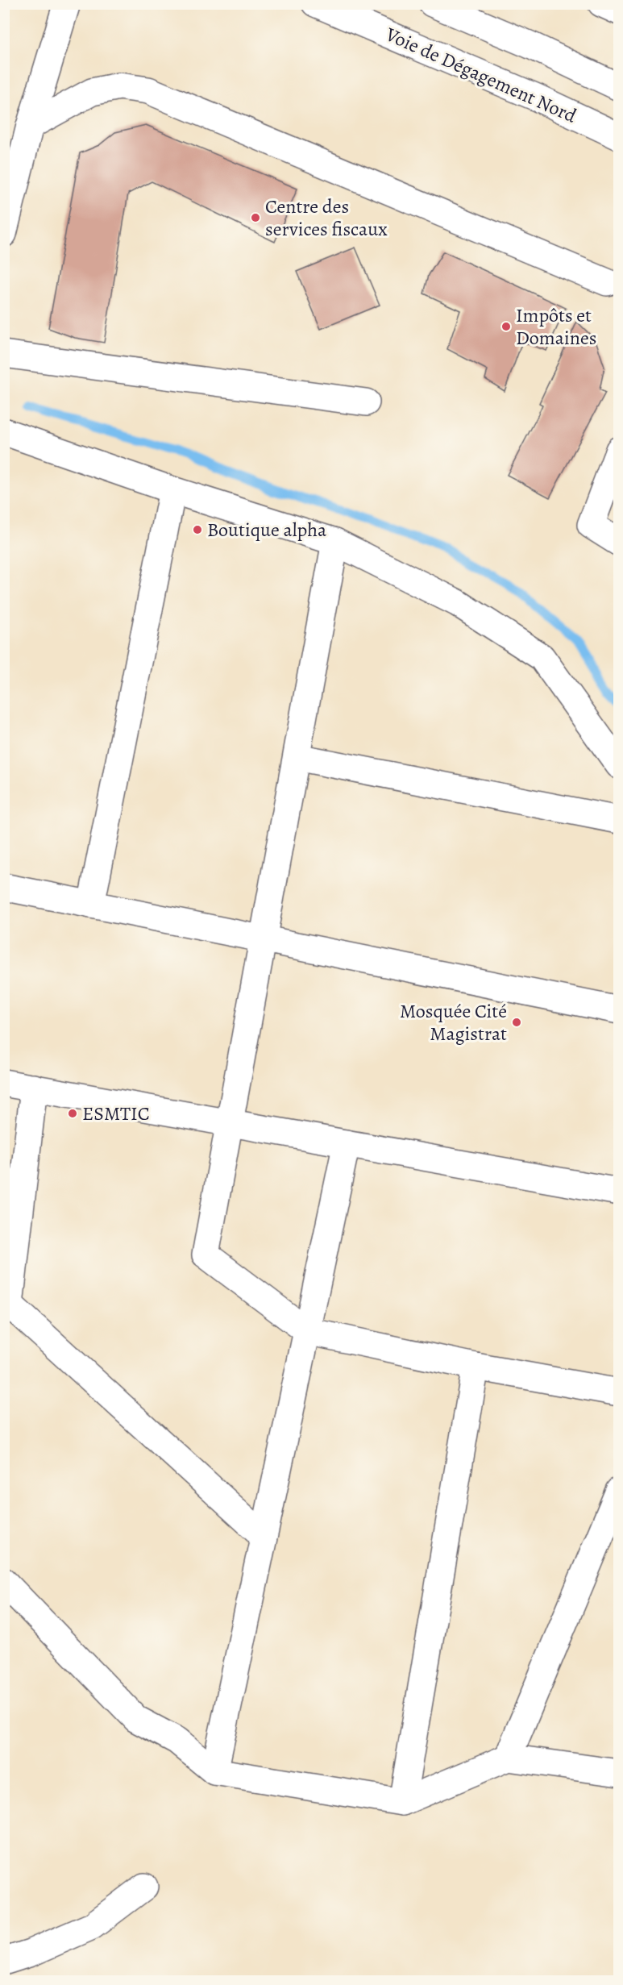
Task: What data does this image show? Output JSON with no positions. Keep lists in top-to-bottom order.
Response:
{
  "streets": {
    "main road": ["Voie de Dégagement Nord"]
  },
  "places": [
    "Centre des services fiscaux",
    "Impôts et Domaines",
    "Boutique alpha",
    "Mosquée Cité Magistrat",
    "ESMTIC"
  ]
}
